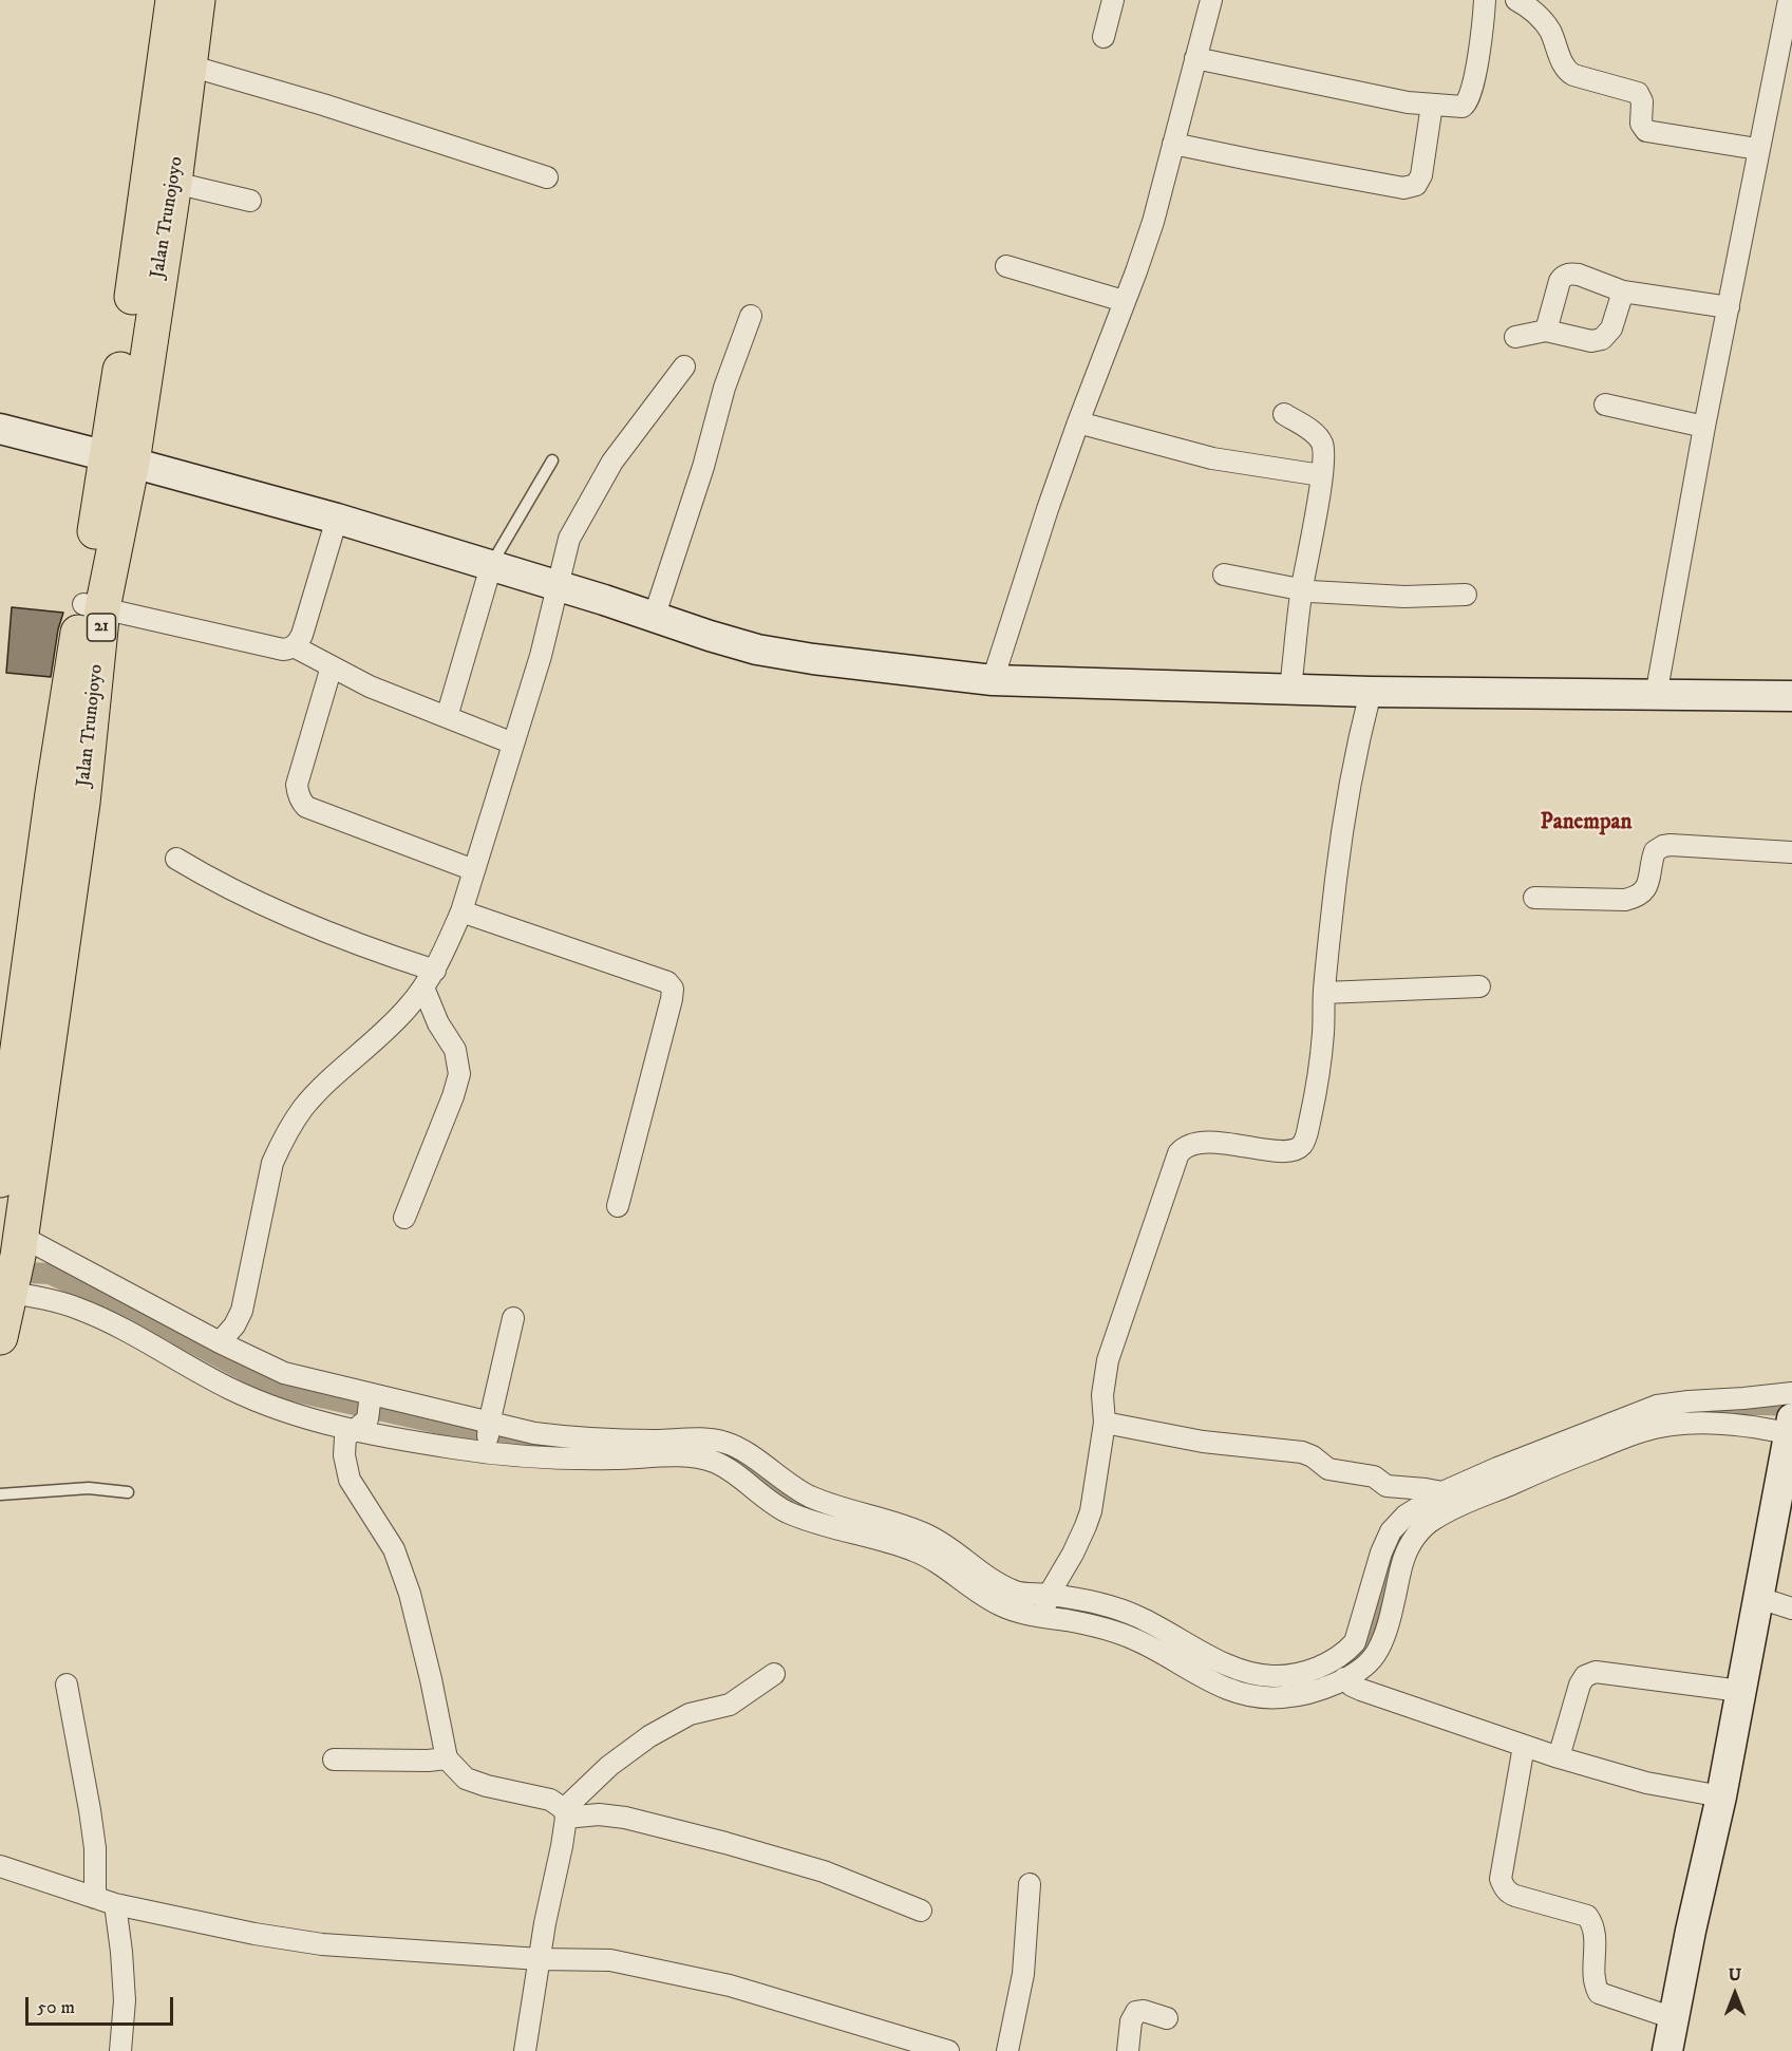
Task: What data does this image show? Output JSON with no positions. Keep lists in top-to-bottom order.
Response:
{
  "streets": {
    "highway": ["Jalan Trunojoyo", "21"]
  },
  "districts": ["Panempan"],
  "scale_bar": "50 m",
  "north": "top"
}
